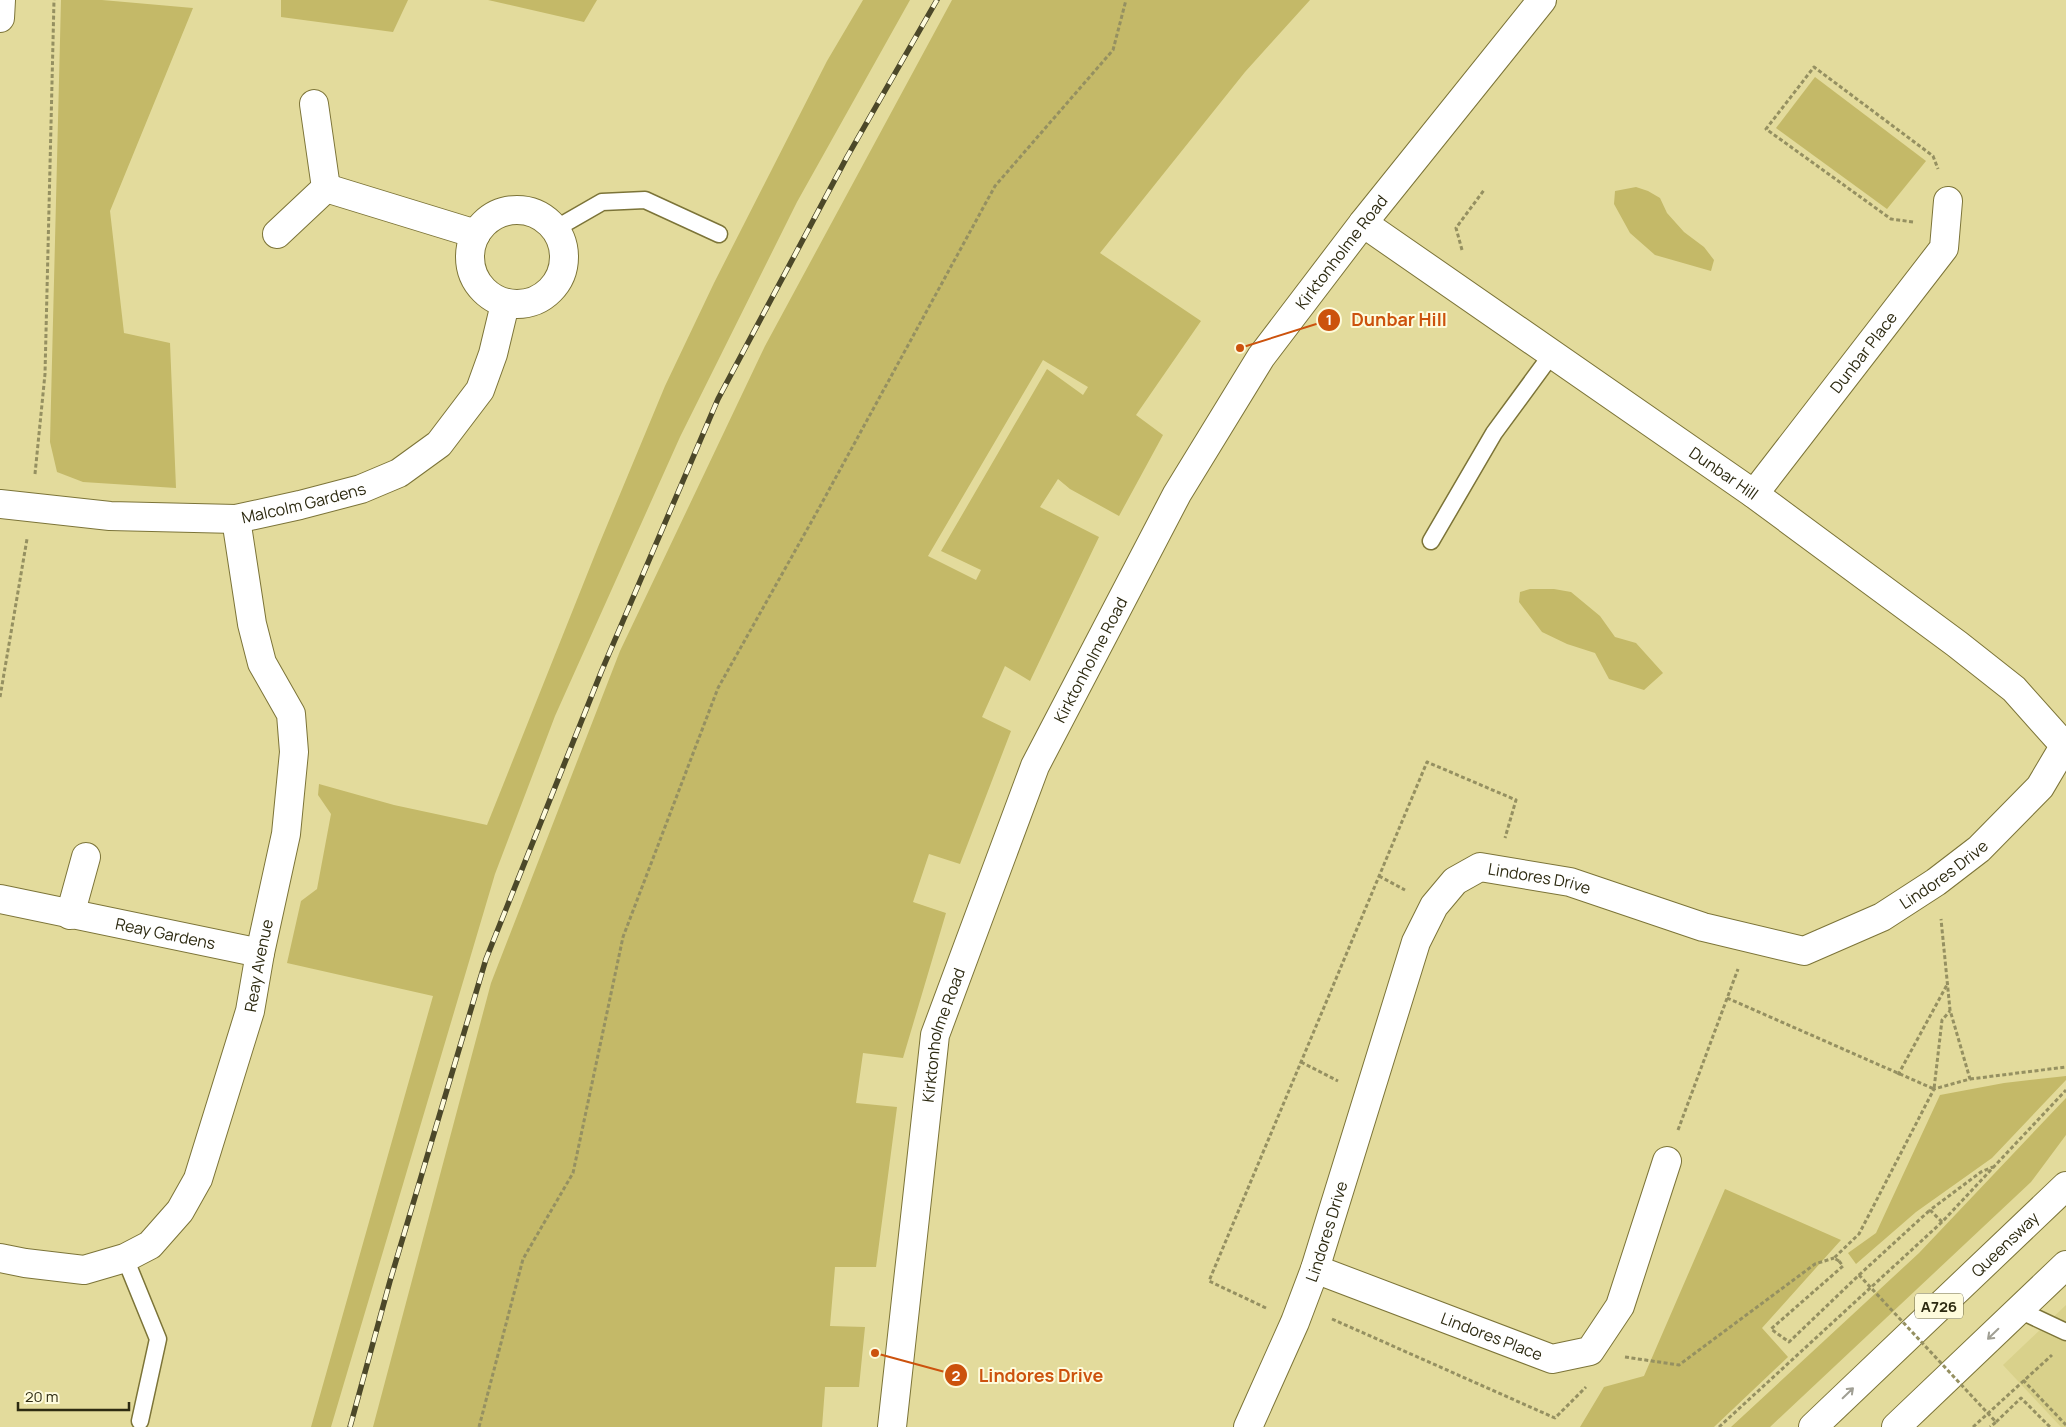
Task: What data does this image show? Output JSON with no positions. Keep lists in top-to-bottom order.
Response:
{
  "streets": {
    "main road": [
      "Kirktonholme Road",
      "Dunbar Place",
      "Dunbar Hill",
      "Malcolm Gardens",
      "Lindores Drive",
      "Reay Gardens",
      "Reay Avenue",
      "Queensway",
      "A726",
      "Lindores Place"
    ]
  },
  "crossings": [
    ["Kirktonholme Road", "Dunbar Hill"],
    ["Dunbar Place", "Dunbar Hill"],
    ["Dunbar Hill", "Lindores Drive"],
    ["Malcolm Gardens", "Reay Avenue"],
    ["Lindores Drive", "Lindores Place"],
    ["Reay Gardens", "Reay Avenue"]
  ],
  "places": ["Dunbar Hill", "Lindores Drive"],
  "scale_bar": "20 m"
}
